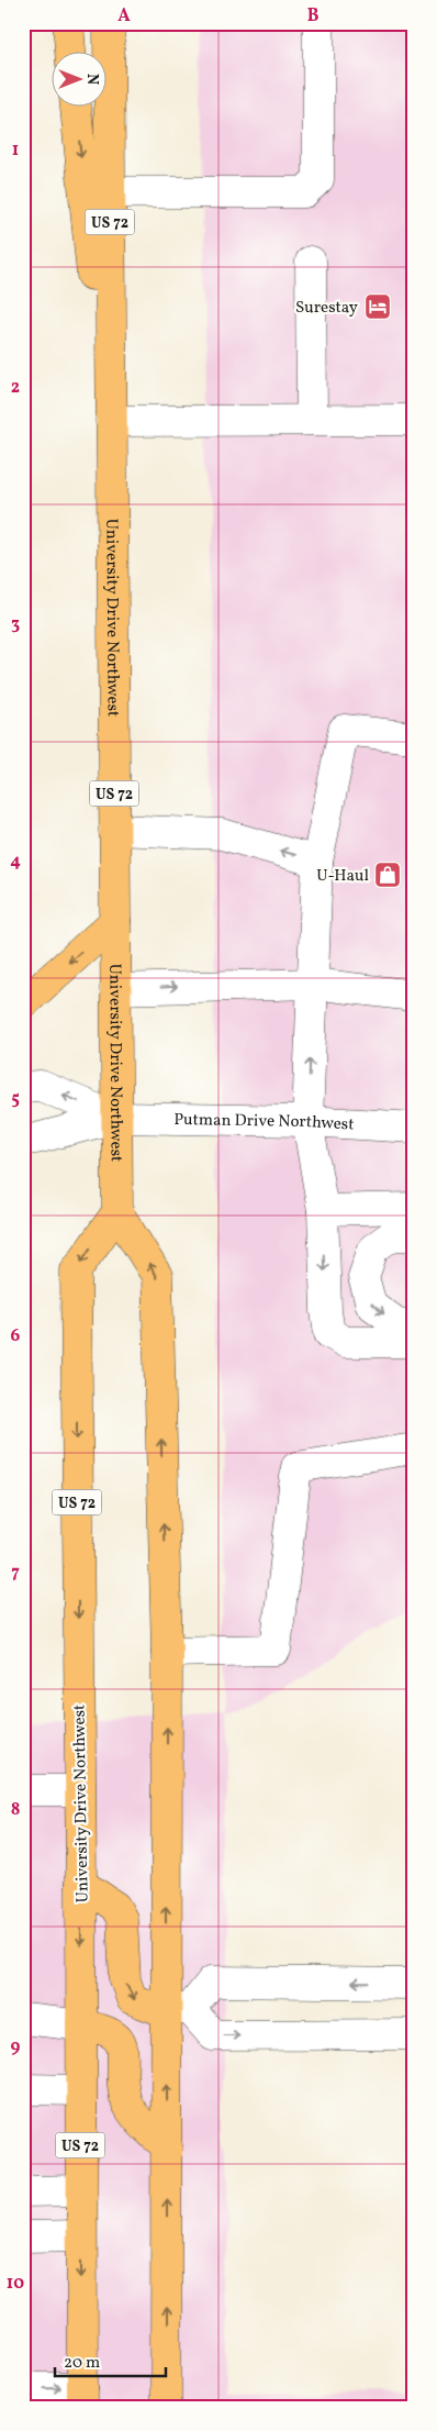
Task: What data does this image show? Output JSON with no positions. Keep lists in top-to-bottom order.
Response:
{
  "streets": {
    "highway": ["US 72", "University Drive Northwest"],
    "street": ["Putman Drive Northwest"]
  },
  "crossings": [
    ["University Drive Northwest", "Putman Drive Northwest"]
  ],
  "places": {
    "hotel": ["Surestay"],
    "shop": ["U-Haul"]
  },
  "scale_bar": "20 m",
  "north": "right",
  "grid": {
    "columns": ["A", "B"],
    "rows": [
      "1",
      "2",
      "3",
      "4",
      "5",
      "6",
      "7",
      "8",
      "9",
      "10"
    ]
  }
}
